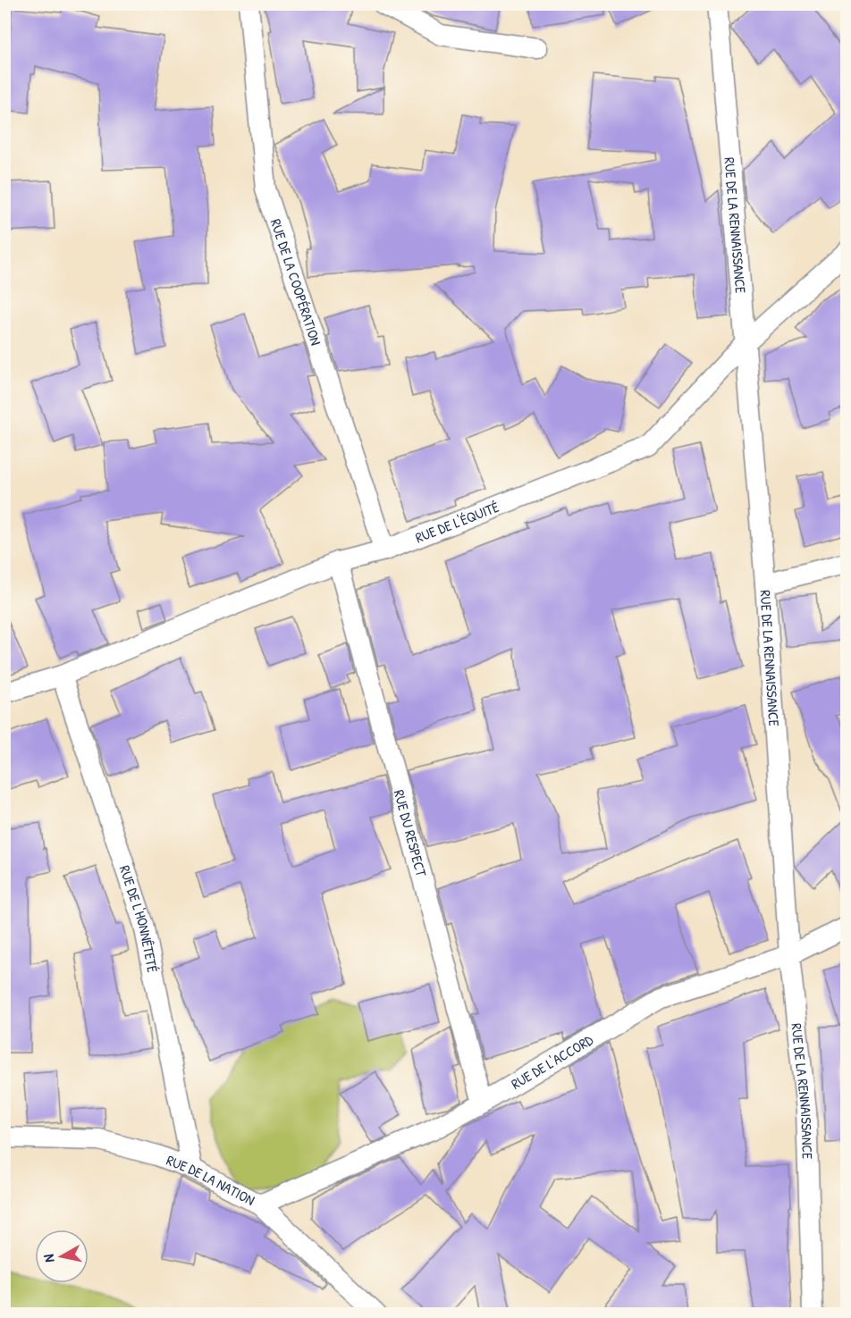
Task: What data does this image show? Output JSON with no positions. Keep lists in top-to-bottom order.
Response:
{
  "streets": {
    "street": [
      "RUE DE LA RENNAISSANCE",
      "RUE DE LA COOPÉRATION",
      "RUE DE L'ÉQUITÉ",
      "RUE DU RESPECT",
      "RUE DE L'HONNÊTETÉ",
      "RUE DE L'ACCORD",
      "RUE DE LA NATION"
    ]
  },
  "crossings": [
    ["RUE DE LA RENNAISSANCE", "RUE DE L'ÉQUITÉ"],
    ["RUE DE LA RENNAISSANCE", "RUE DE L'ACCORD"],
    ["RUE DE LA COOPÉRATION", "RUE DE L'ÉQUITÉ"],
    ["RUE DE L'ÉQUITÉ", "RUE DU RESPECT"],
    ["RUE DE L'ÉQUITÉ", "RUE DE L'HONNÊTETÉ"],
    ["RUE DU RESPECT", "RUE DE L'ACCORD"],
    ["RUE DE L'HONNÊTETÉ", "RUE DE LA NATION"],
    ["RUE DE L'ACCORD", "RUE DE LA NATION"]
  ],
  "north": "left"
}
